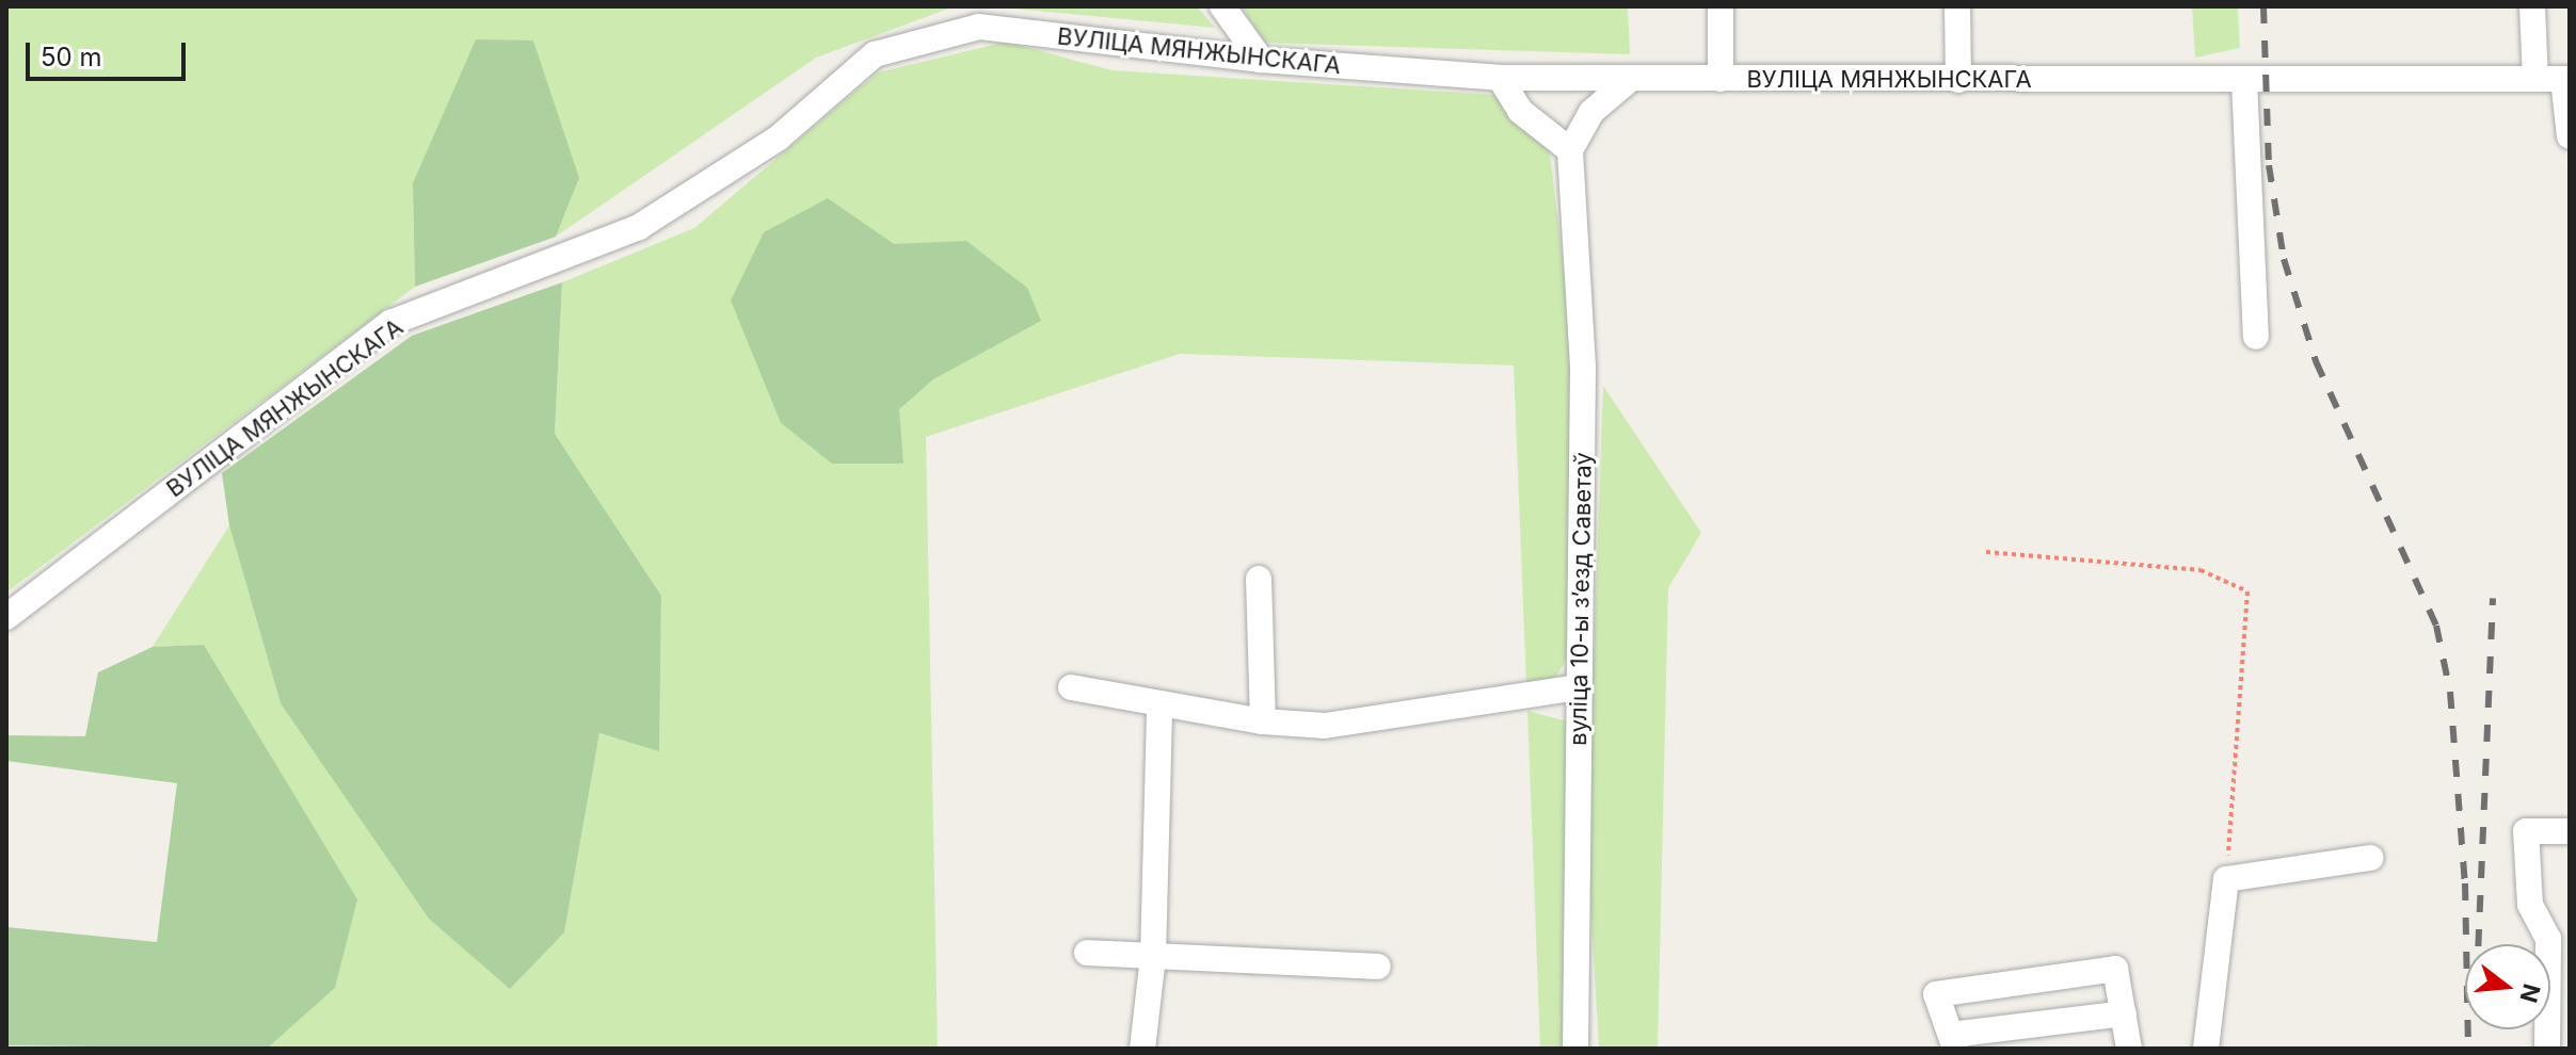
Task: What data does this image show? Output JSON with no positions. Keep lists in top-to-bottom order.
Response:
{
  "streets": {
    "street": ["ВУЛІЦА МЯНЖЫНСКАГА", "вуліца 10-ы зʼезд Саветаў"]
  },
  "scale_bar": "50 m",
  "north": "right"
}
